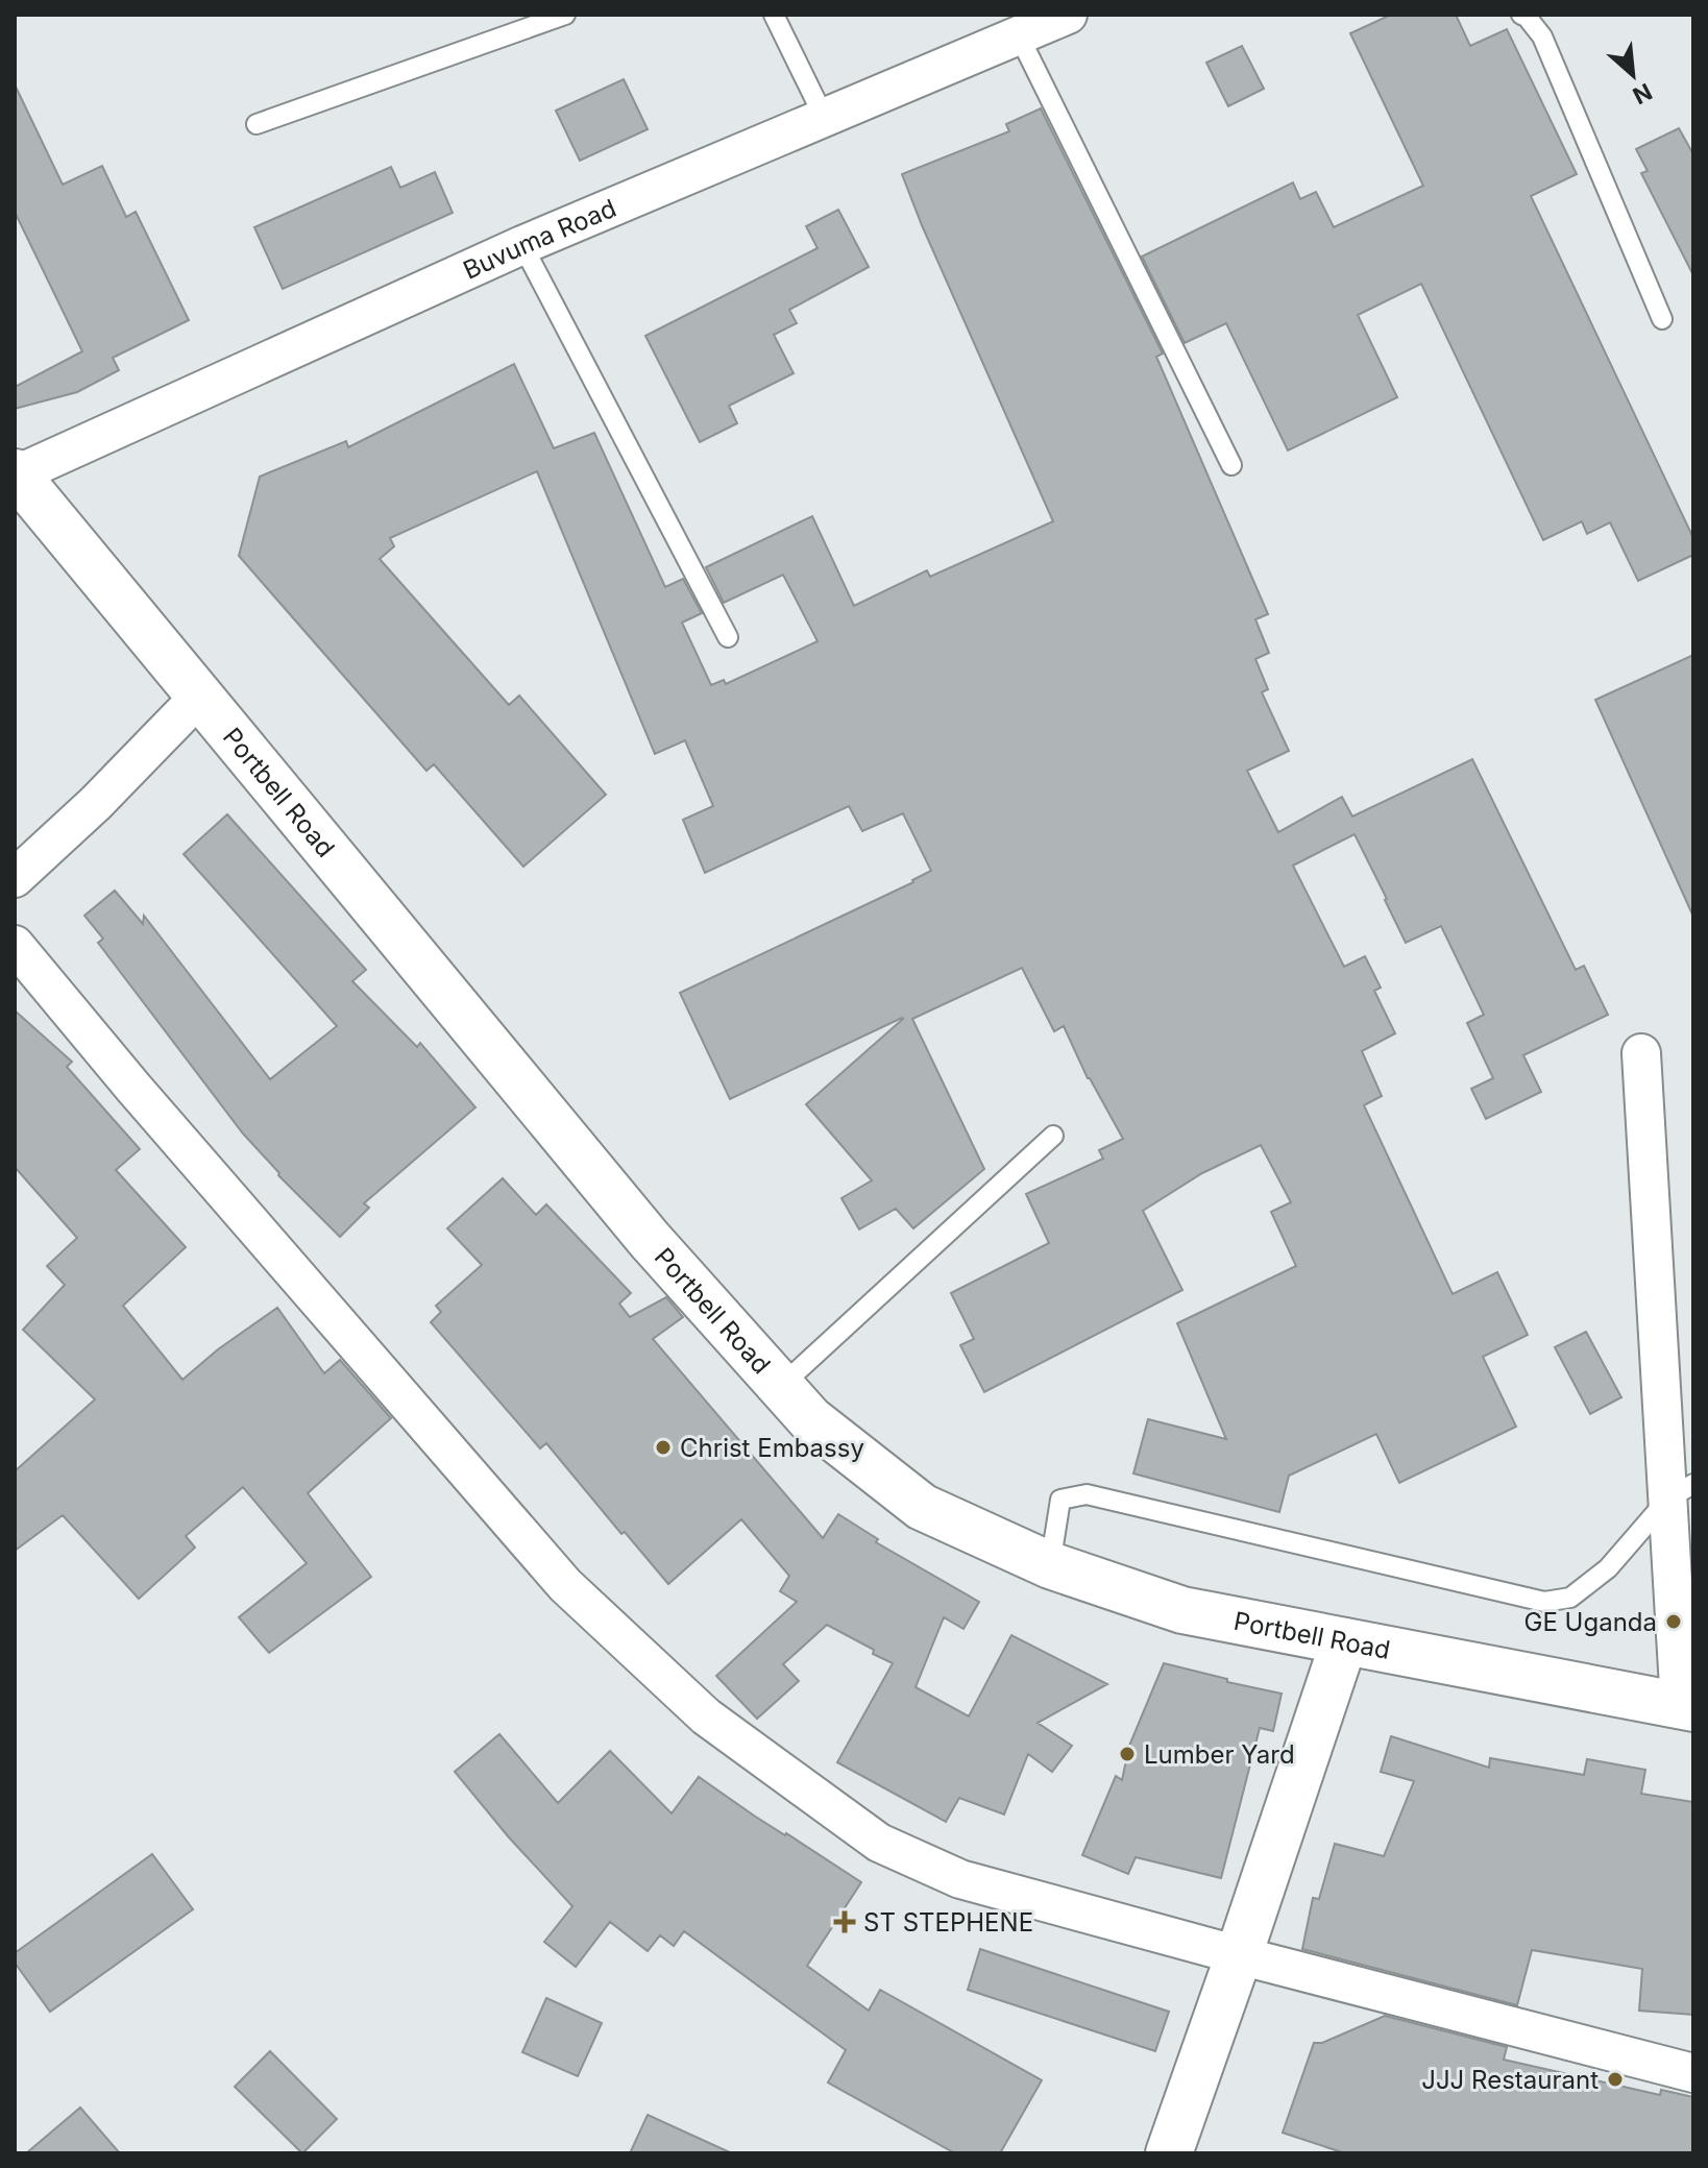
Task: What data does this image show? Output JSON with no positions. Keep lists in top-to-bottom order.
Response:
{
  "streets": {
    "main road": ["Portbell Road"],
    "street": ["Buvuma Road"]
  },
  "crossings": [
    ["Buvuma Road", "Portbell Road"]
  ],
  "places": {
    "other": [
      "Christ Embassy",
      "GE Uganda",
      "Lumber Yard",
      "JJJ Restaurant"
    ],
    "health": ["ST STEPHENE"]
  },
  "north": "bottom right"
}
